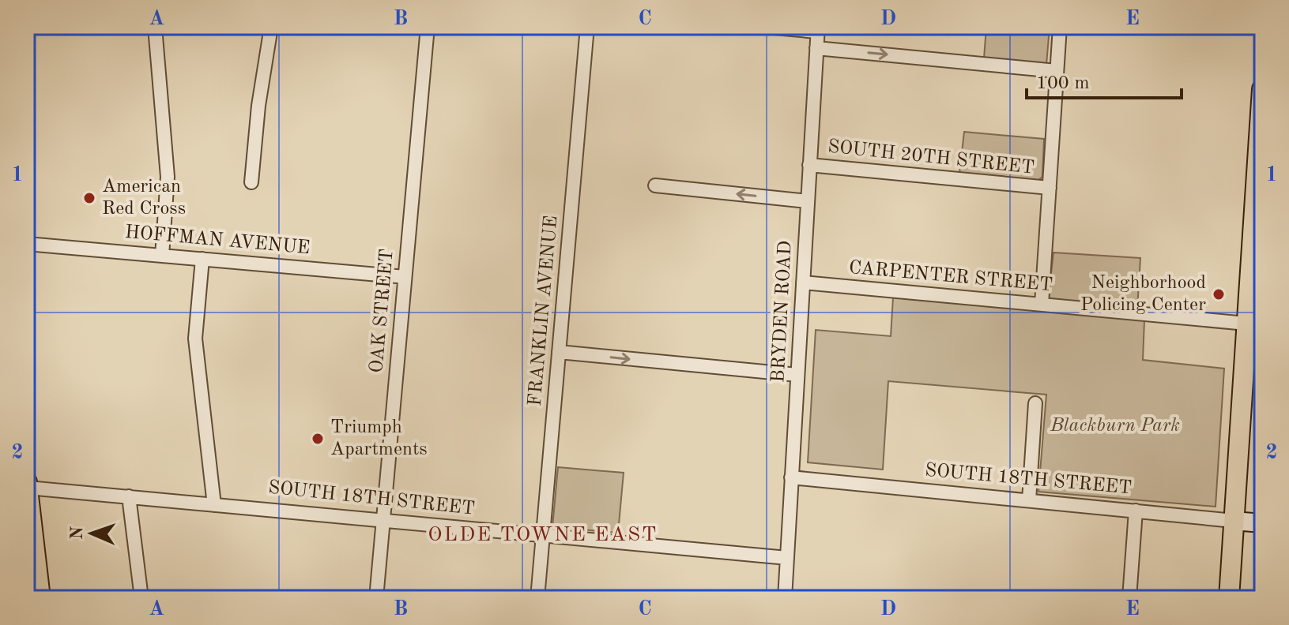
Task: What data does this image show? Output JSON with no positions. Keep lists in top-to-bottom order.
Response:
{
  "streets": {
    "street": [
      "SOUTH 20TH STREET",
      "HOFFMAN AVENUE",
      "CARPENTER STREET",
      "OAK STREET",
      "FRANKLIN AVENUE",
      "BRYDEN ROAD",
      "SOUTH 18TH STREET"
    ]
  },
  "crossings": [
    ["SOUTH 20TH STREET", "BRYDEN ROAD"],
    ["HOFFMAN AVENUE", "OAK STREET"],
    ["CARPENTER STREET", "BRYDEN ROAD"],
    ["OAK STREET", "SOUTH 18TH STREET"],
    ["FRANKLIN AVENUE", "SOUTH 18TH STREET"],
    ["BRYDEN ROAD", "SOUTH 18TH STREET"]
  ],
  "districts": ["OLDE TOWNE EAST"],
  "parks": ["Blackburn Park"],
  "places": ["American Red Cross", "Neighborhood Policing Center", "Triumph Apartments"],
  "scale_bar": "100 m",
  "north": "left",
  "grid": {
    "columns": [
      "A",
      "B",
      "C",
      "D",
      "E"
    ],
    "rows": ["1", "2"]
  }
}
